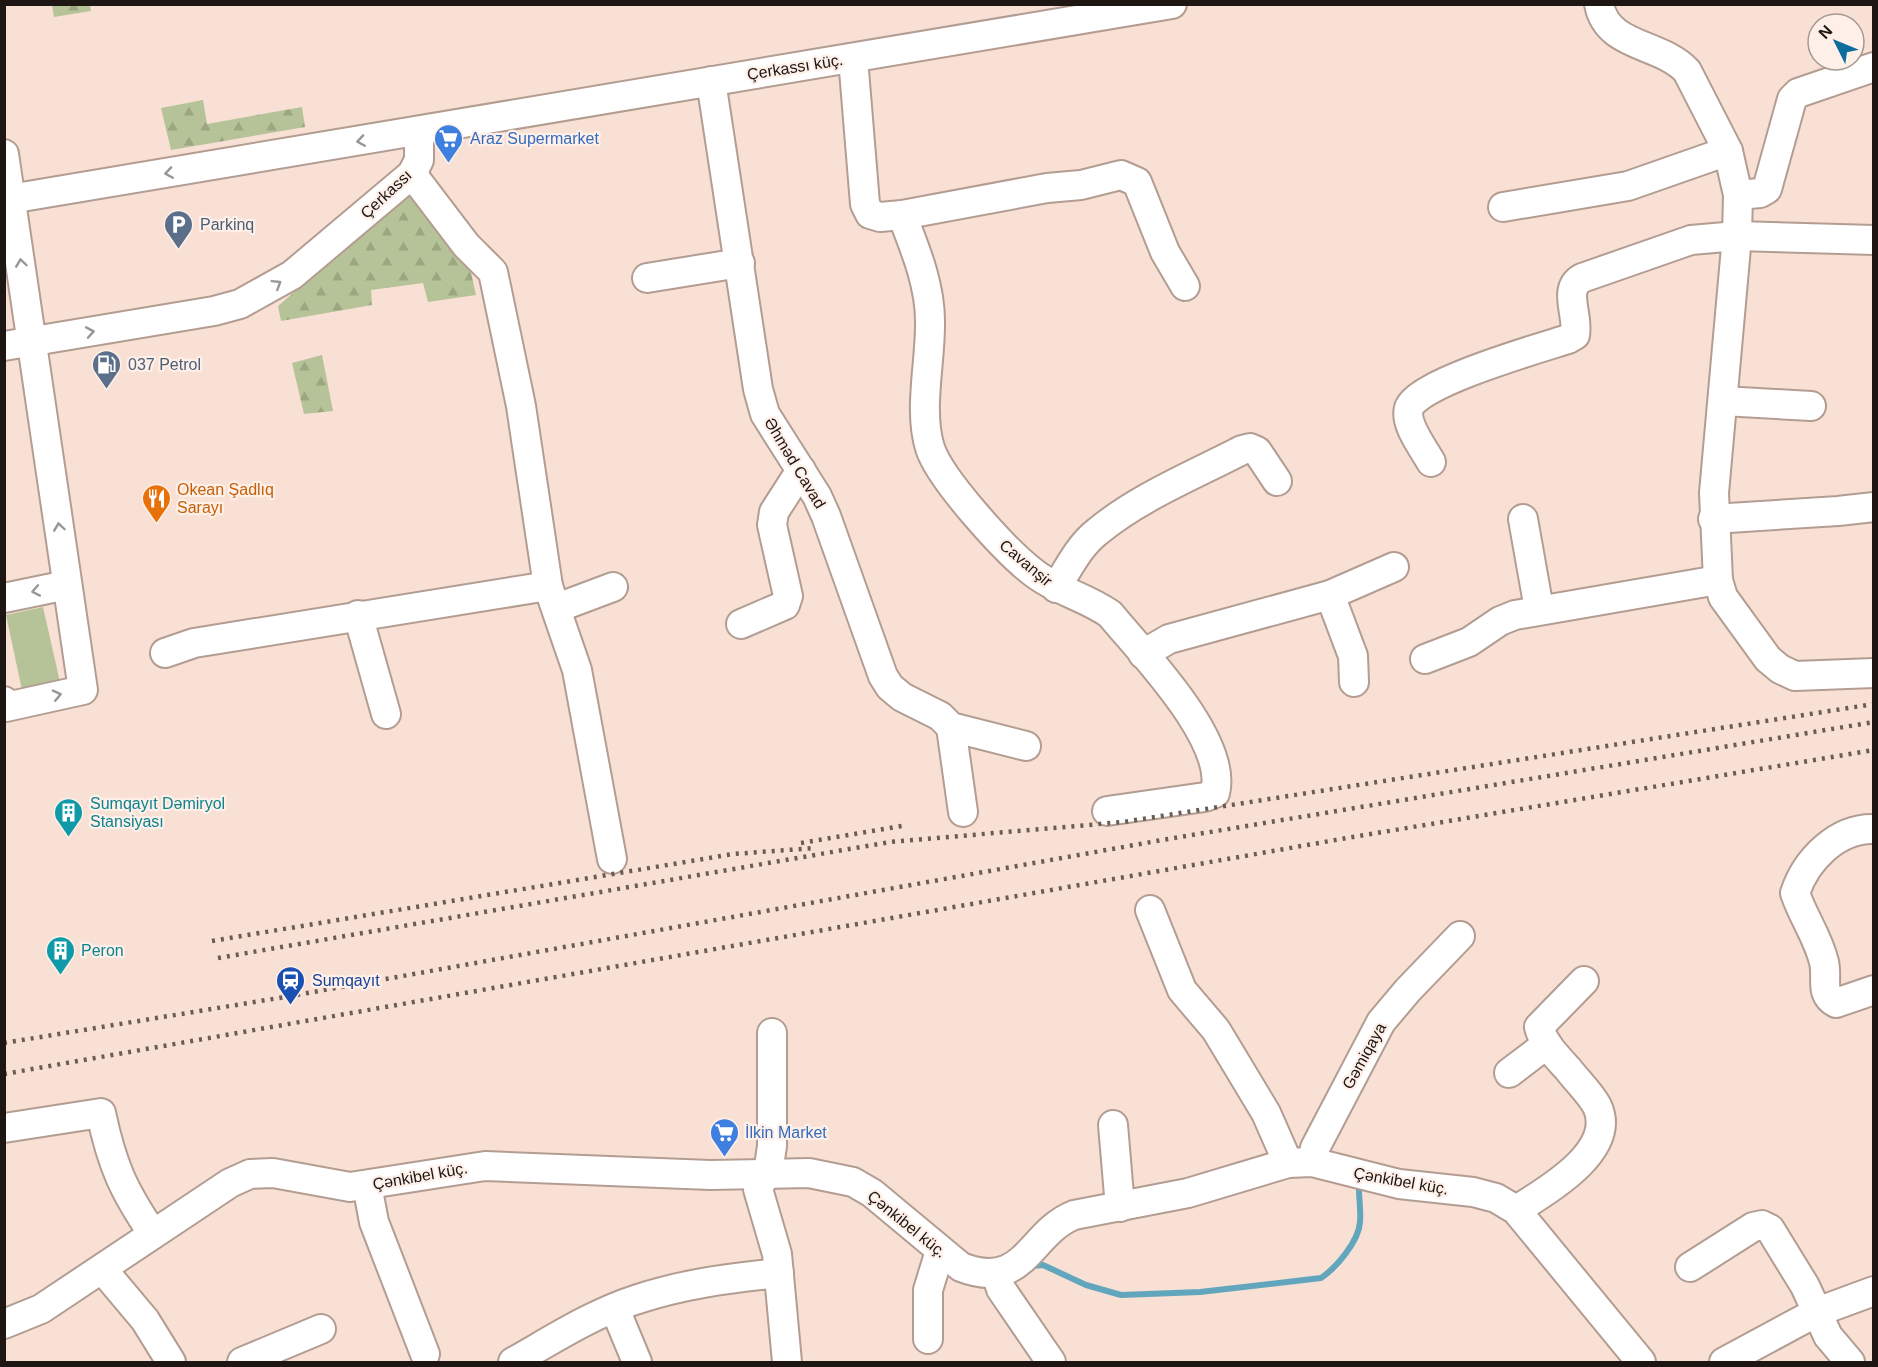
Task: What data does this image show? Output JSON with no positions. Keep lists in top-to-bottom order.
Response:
{
  "streets": {
    "street": [
      "Çerkassı küç.",
      "Çerkassı",
      "Əhməd Cavad",
      "Cavanşir",
      "Gəmiqaya",
      "Çənkibel küç."
    ]
  },
  "crossings": [
    ["Çerkassı küç.", "Çerkassı"],
    ["Çerkassı küç.", "Əhməd Cavad"],
    ["Gəmiqaya", "Çənkibel küç."]
  ],
  "places": {
    "supermarket": ["Araz Supermarket", "İlkin Market"],
    "parking": ["Parkinq"],
    "fuel station": ["037 Petrol"],
    "restaurant": ["Okean Şadlıq Sarayı"],
    "building": ["Sumqayıt Dəmiryol Stansiyası", "Peron"],
    "station": ["Sumqayıt"]
  },
  "north": "top left"
}
